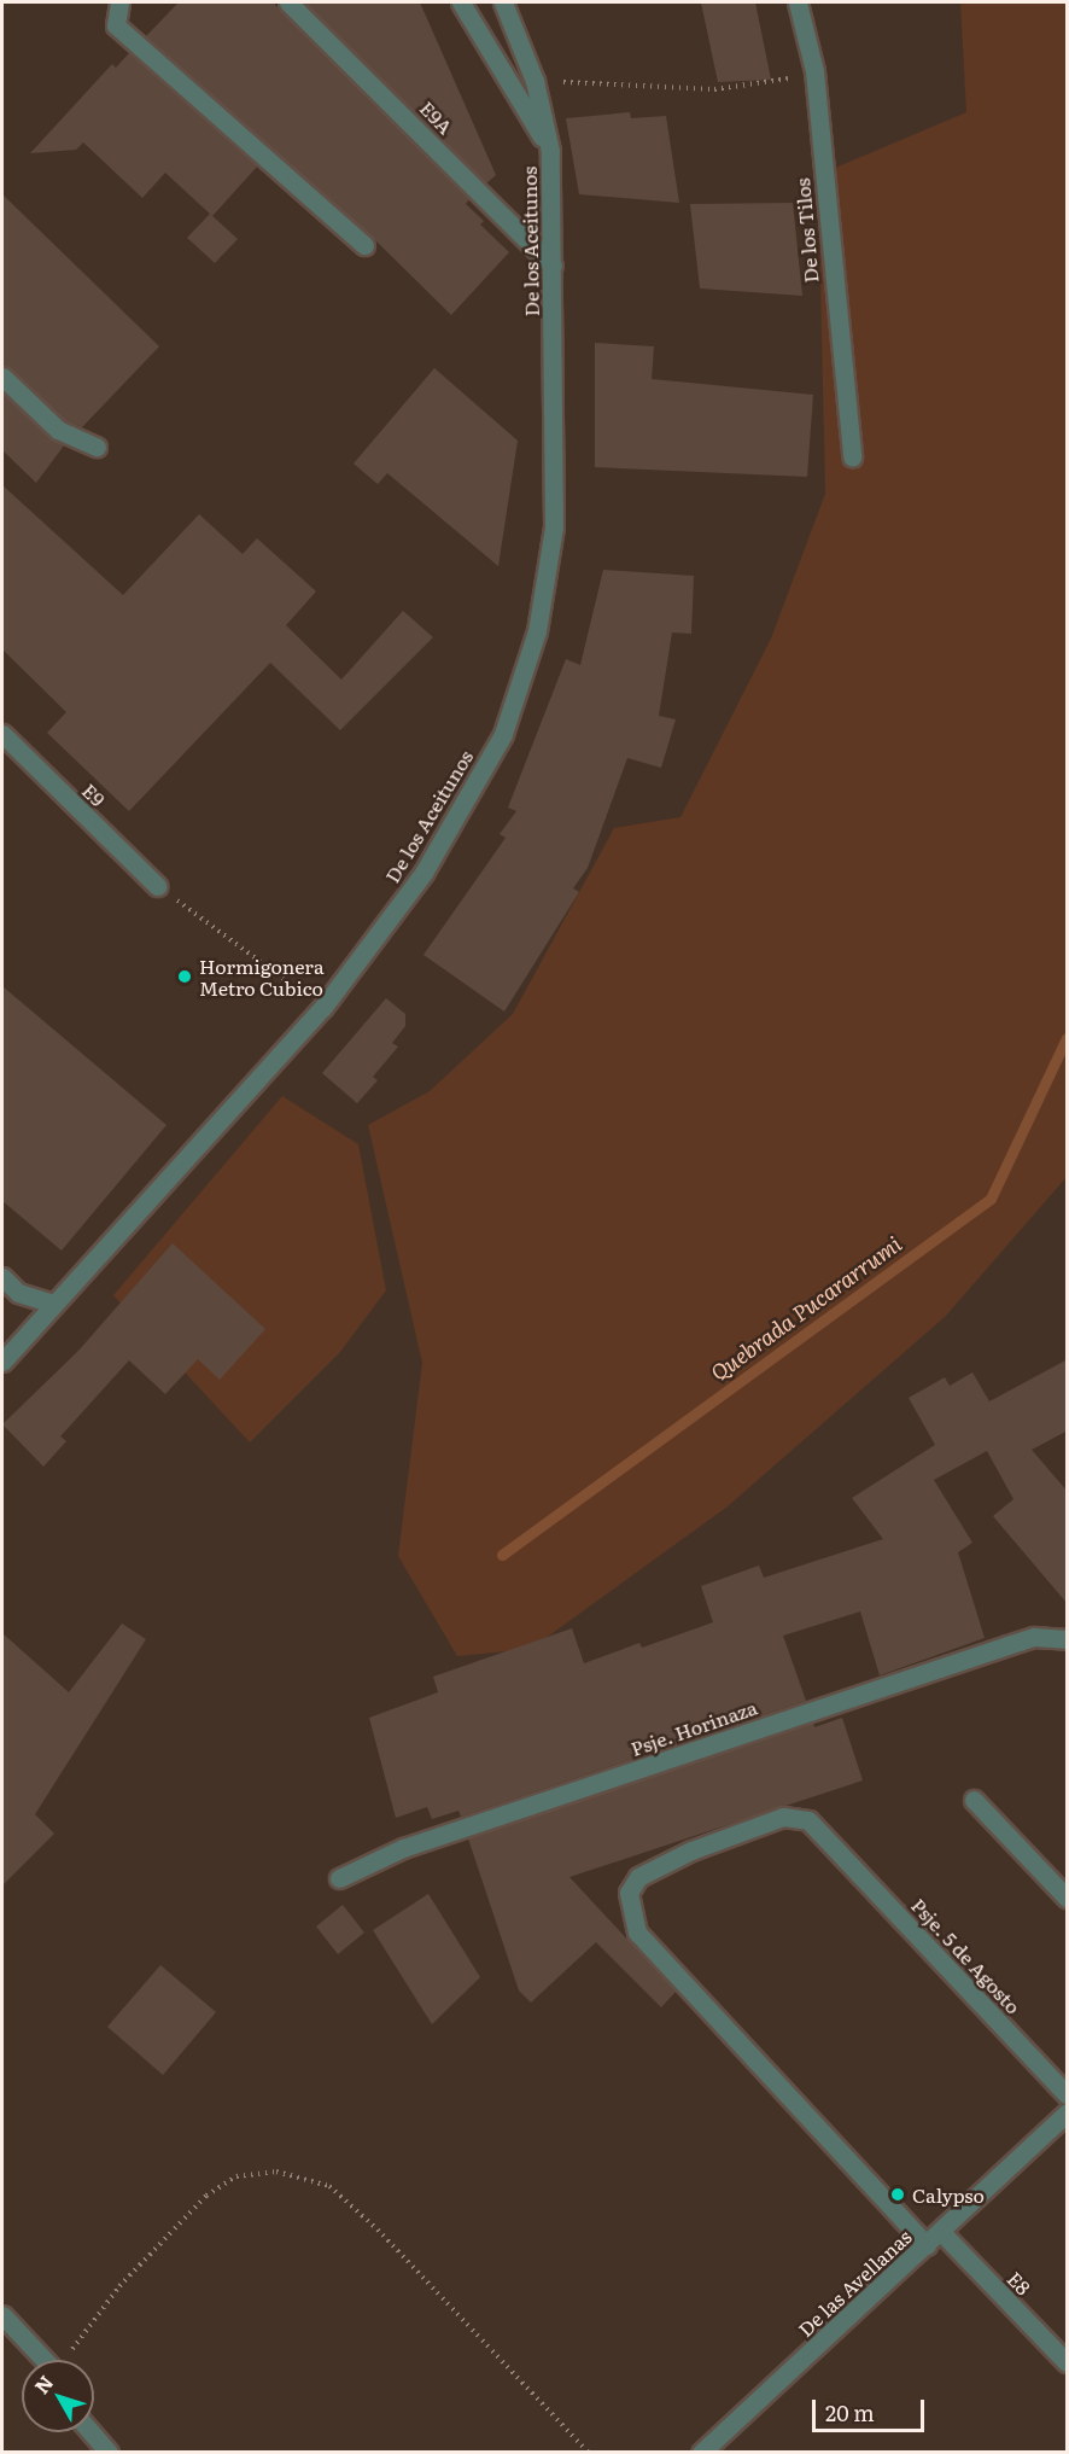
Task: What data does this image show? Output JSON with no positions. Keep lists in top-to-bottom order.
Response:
{
  "streets": {
    "street": [
      "E9A",
      "De los Tilos",
      "De los Aceitunos",
      "E9",
      "Psje. Horinaza",
      "Psje. 5 de Agosto",
      "De las Avellanas",
      "E8"
    ]
  },
  "crossings": [
    ["E9A", "De los Aceitunos"],
    ["Psje. 5 de Agosto", "De las Avellanas"],
    ["De las Avellanas", "E8"]
  ],
  "water": ["Quebrada Pucararrumi"],
  "places": ["Hormigonera Metro Cubico", "Calypso"],
  "scale_bar": "20 m",
  "north": "top left"
}
